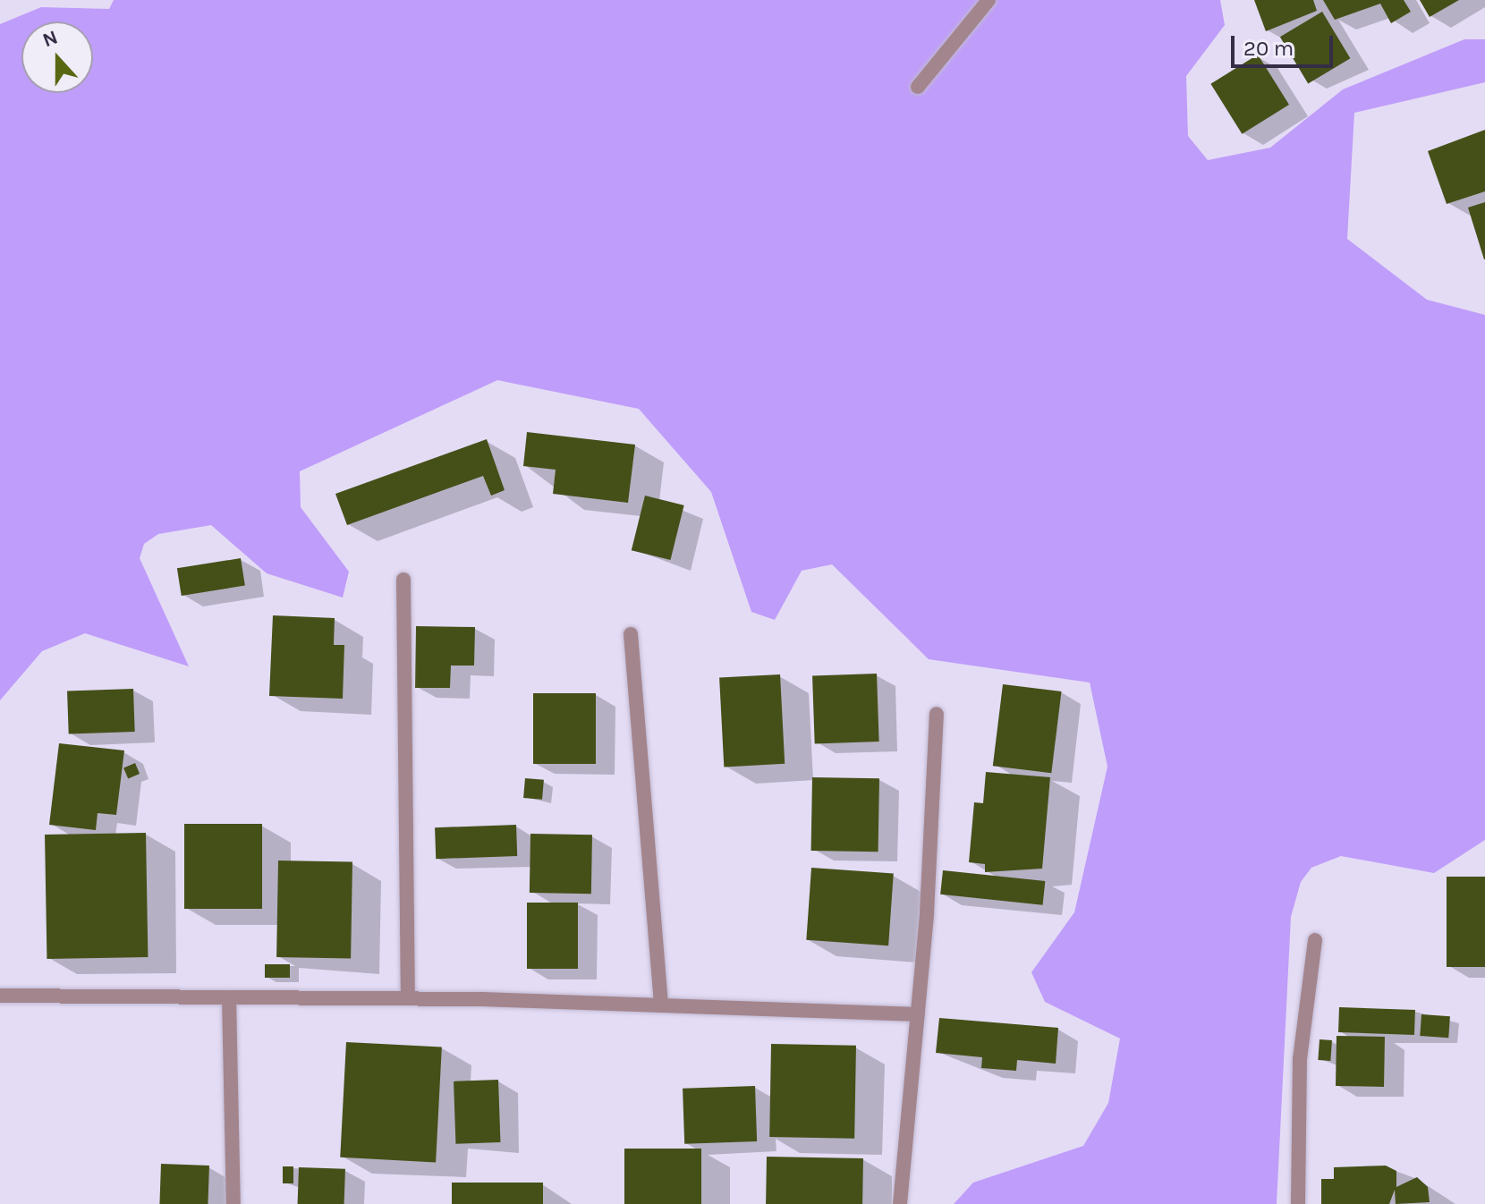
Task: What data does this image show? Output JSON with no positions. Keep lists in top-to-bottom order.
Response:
{
  "scale_bar": "20 m",
  "north": "top"
}
